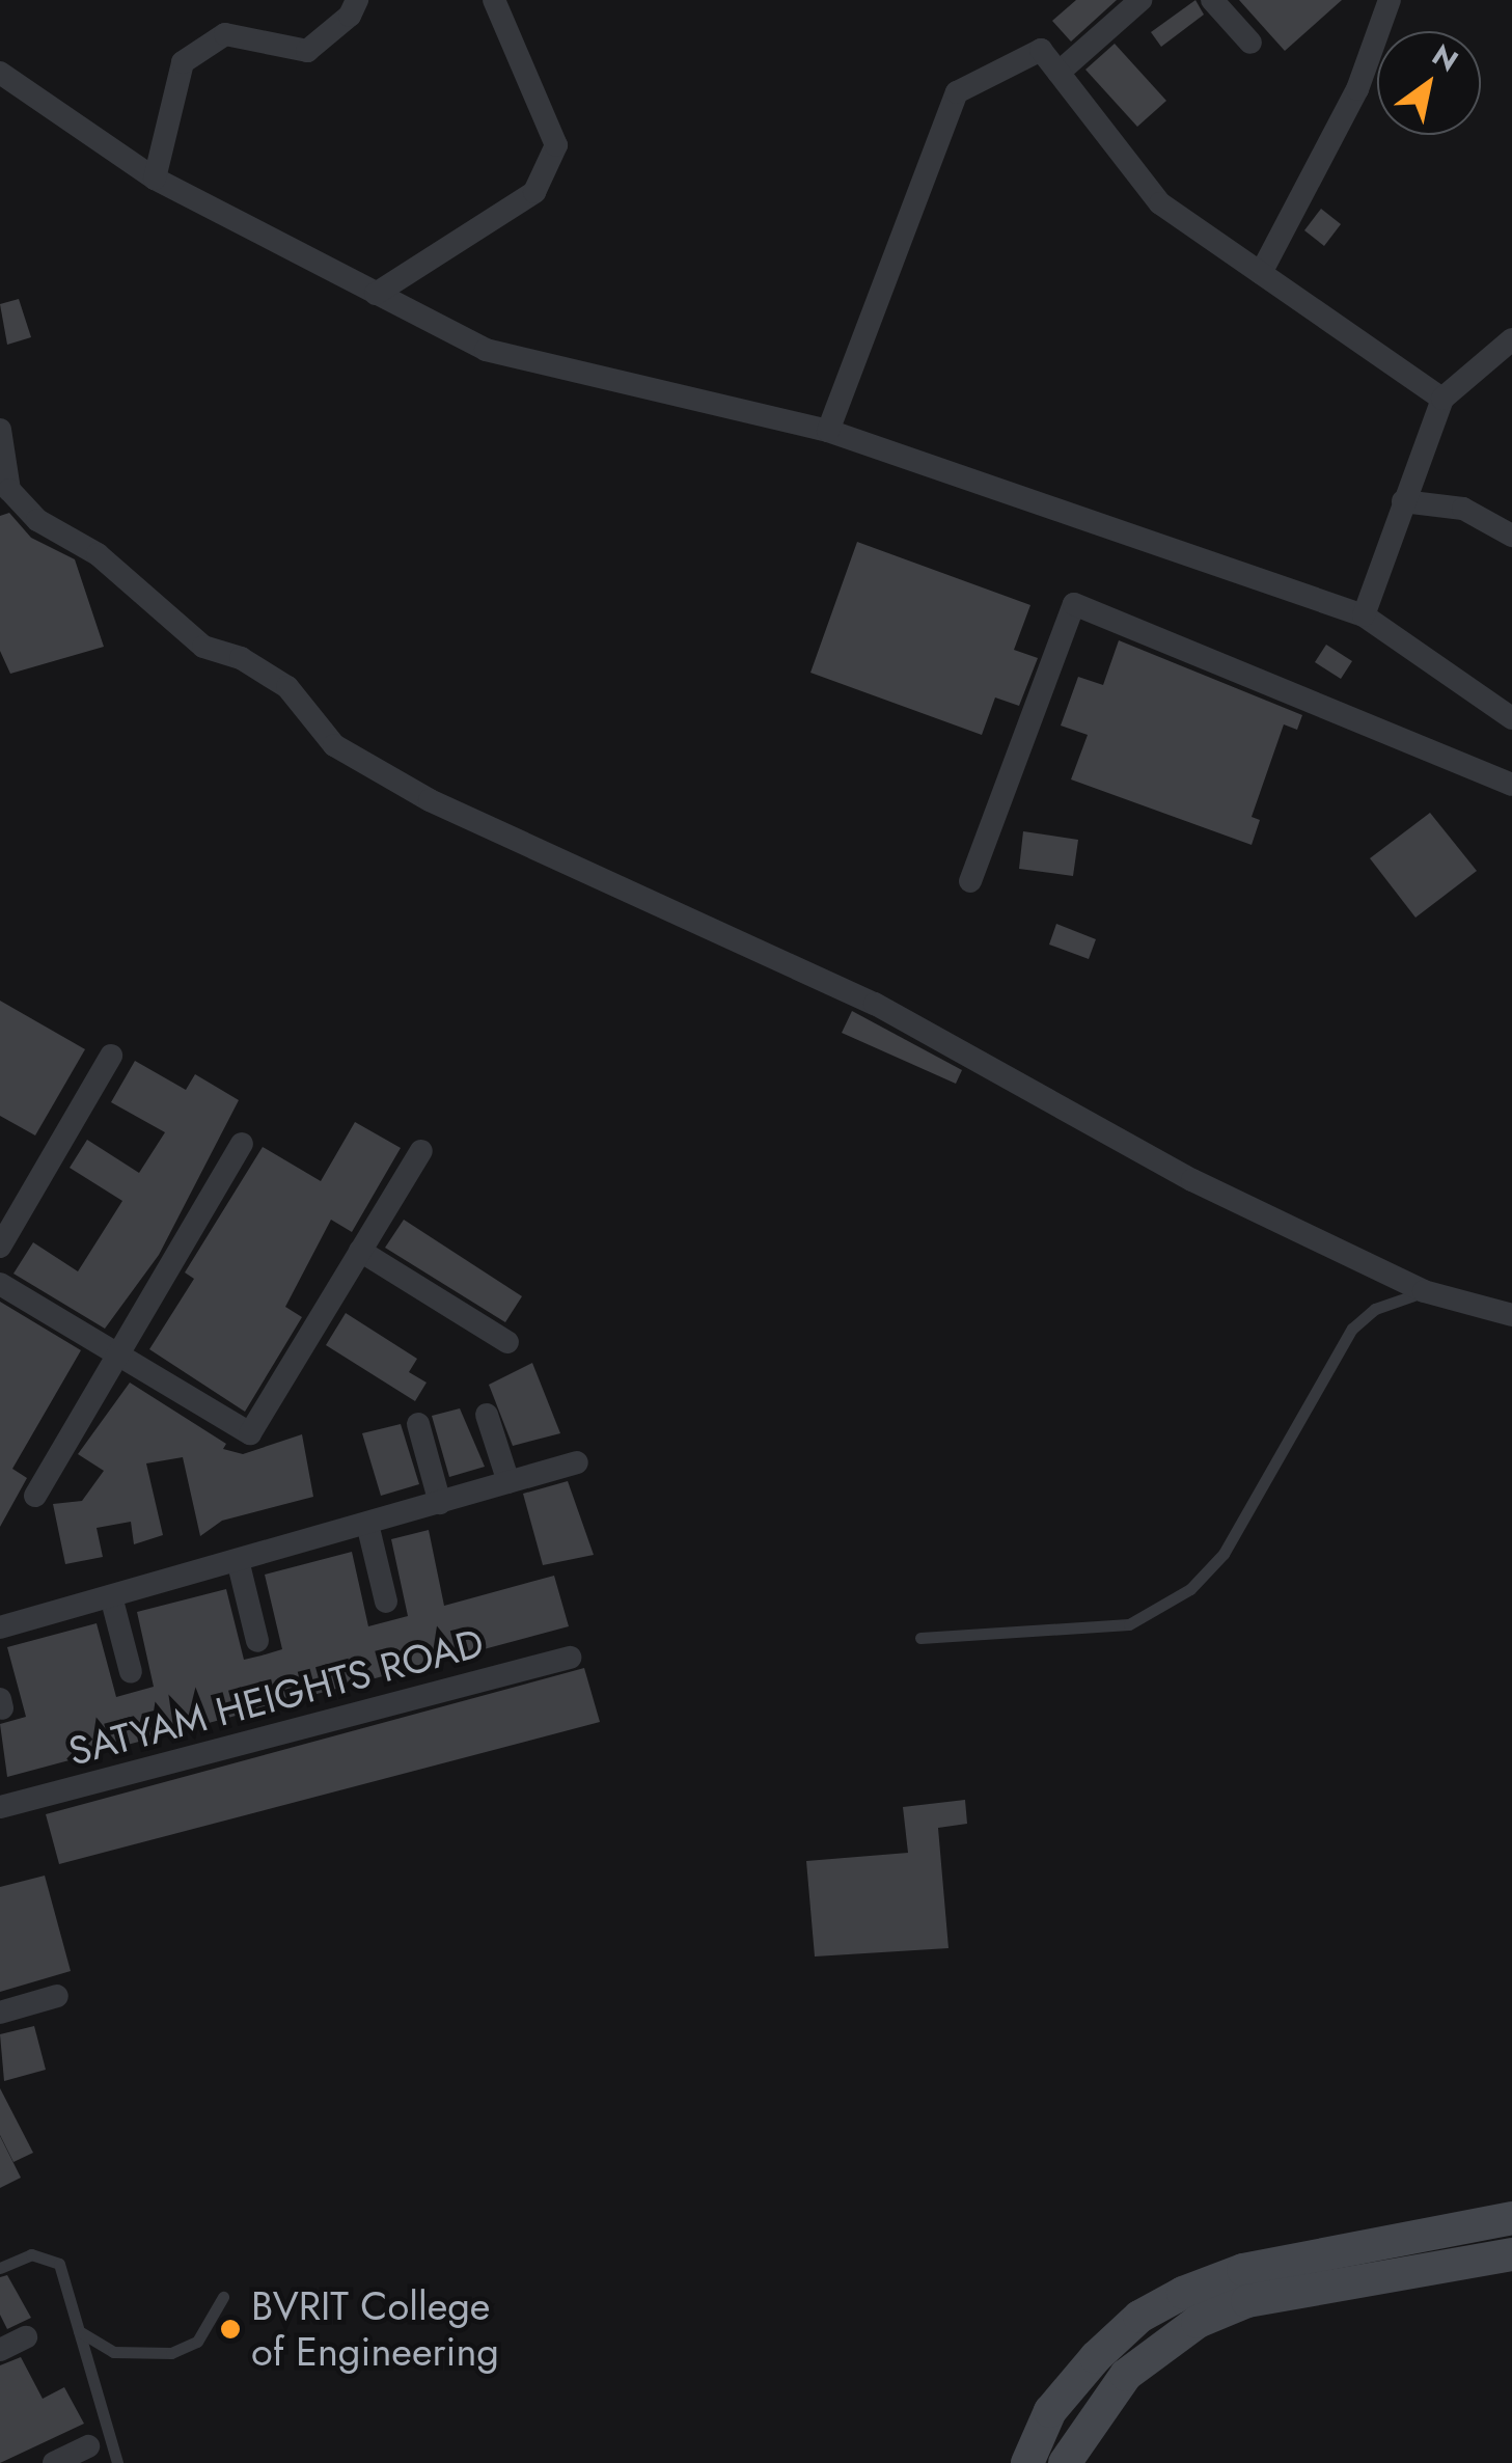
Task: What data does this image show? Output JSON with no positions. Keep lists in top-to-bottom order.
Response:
{
  "streets": {
    "street": ["SATYAM HEIGHTS ROAD"]
  },
  "places": ["BVRIT College of Engineering"],
  "north": "top right"
}
